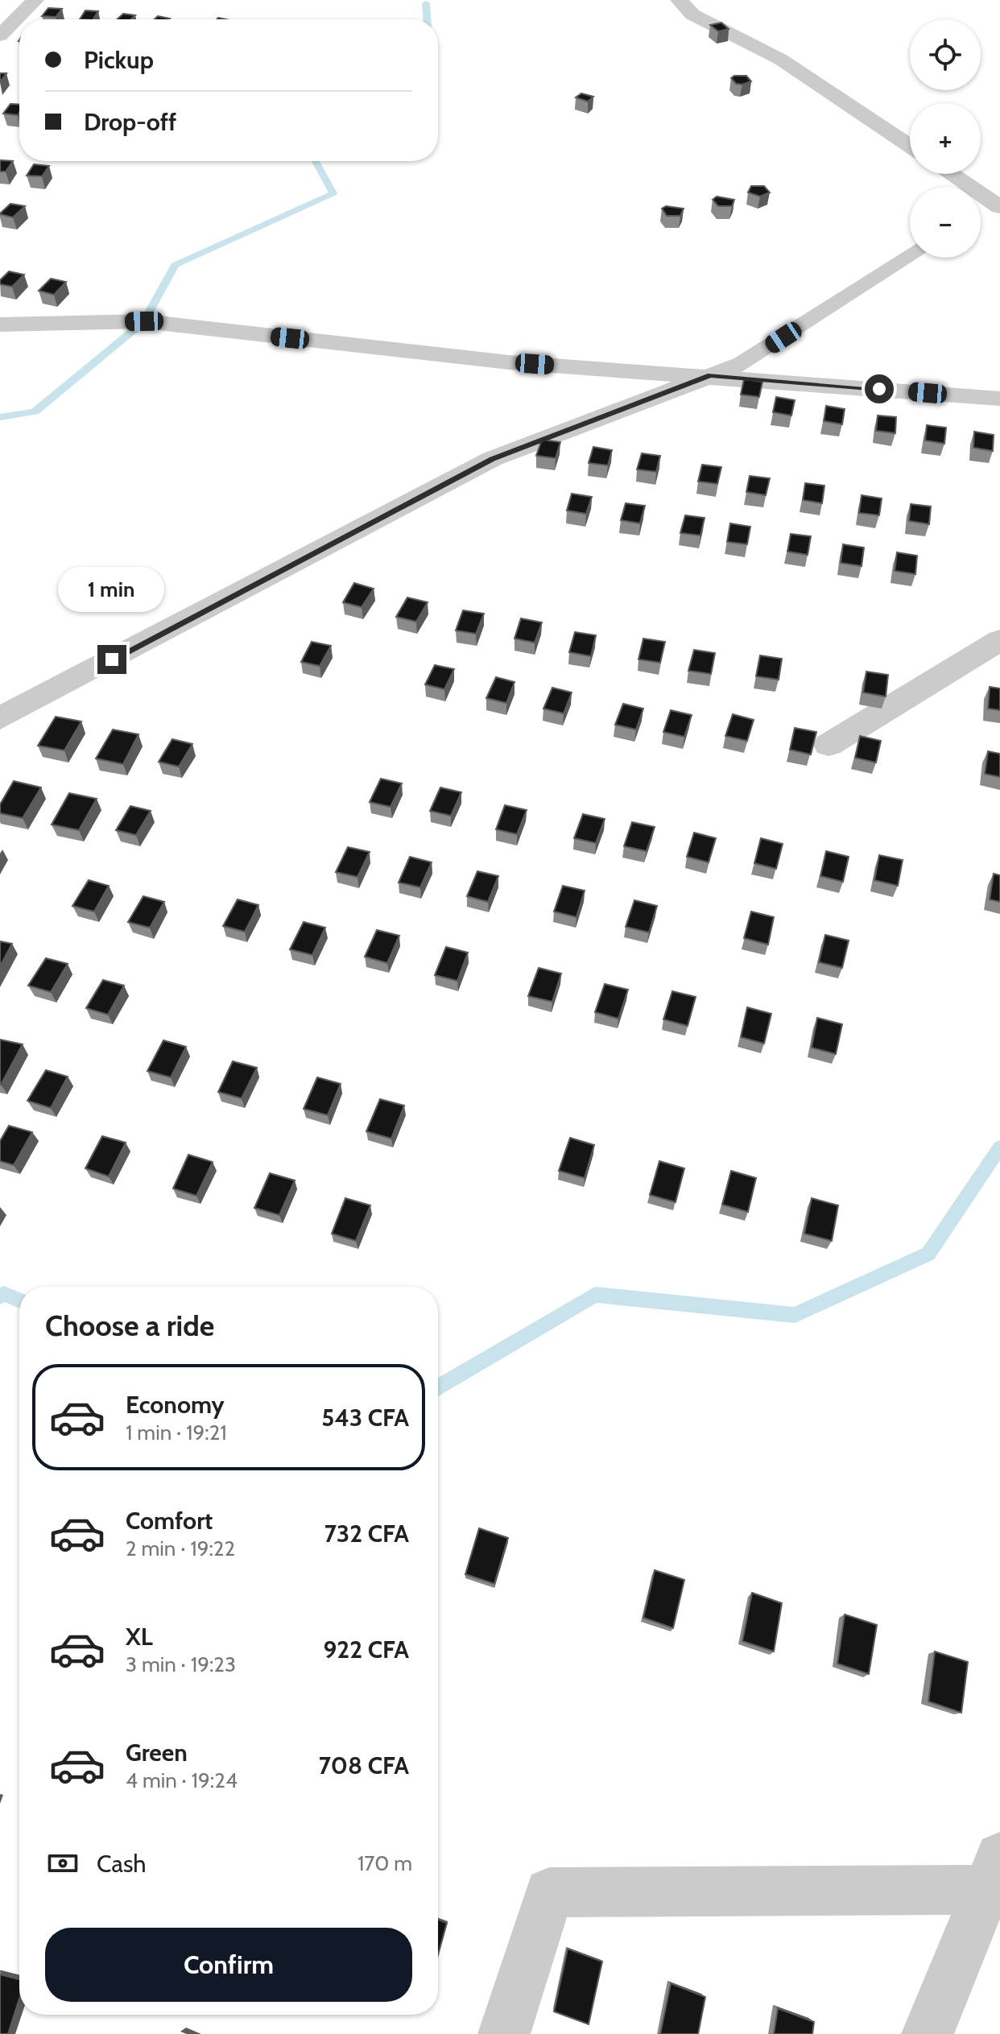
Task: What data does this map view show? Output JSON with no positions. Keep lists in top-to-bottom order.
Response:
{
  "page": {
    "map_buttons": ["+", "−"],
    "banner": ["Pickup", "Drop-off"],
    "bubble": "1 min",
    "heading": "Choose a ride",
    "list": [
      {
        "name": "Economy",
        "note": "1 min · 19:21",
        "value": "543 CFA"
      },
      {
        "name": "Comfort",
        "note": "2 min · 19:22",
        "value": "732 CFA"
      },
      {
        "name": "XL",
        "note": "3 min · 19:23",
        "value": "922 CFA"
      },
      {
        "name": "Green",
        "note": "4 min · 19:24",
        "value": "708 CFA"
      }
    ],
    "pay": ["Cash", "170 m"],
    "buttons": "Confirm"
  }
}
